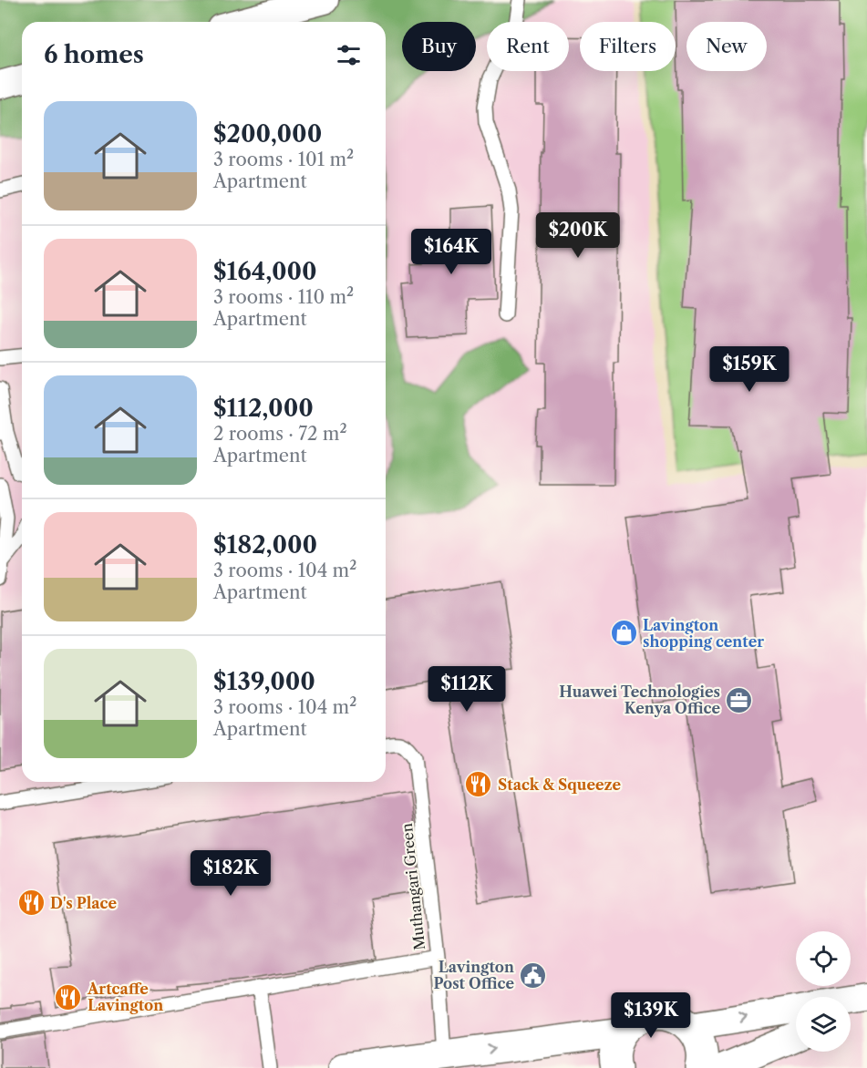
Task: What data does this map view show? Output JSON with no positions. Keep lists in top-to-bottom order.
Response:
{
  "streets": {
    "lane": ["Muthangari Green"]
  },
  "places": {
    "shop": ["Lavington shopping center"],
    "office": ["Huawei Technologies Kenya Office"],
    "restaurant": ["Stack & Squeeze", "D's Place", "Artcaffe Lavington"],
    "public building": ["Lavington Post Office"]
  },
  "page": {
    "chip": [
      "Buy",
      "Rent",
      "Filters",
      "New"
    ],
    "heading": "6 homes",
    "list": [
      {
        "name": "$200,000",
        "note": "3 rooms · 101 m² · Apartment"
      },
      {
        "name": "$164,000",
        "note": "3 rooms · 110 m² · Apartment"
      },
      {
        "name": "$112,000",
        "note": "2 rooms · 72 m² · Apartment"
      },
      {
        "name": "$182,000",
        "note": "3 rooms · 104 m² · Apartment"
      },
      {
        "name": "$139,000",
        "note": "3 rooms · 104 m² · Apartment"
      }
    ],
    "price": [
      "$200K",
      "$164K",
      "$159K",
      "$112K",
      "$182K",
      "$139K"
    ]
  }
}
